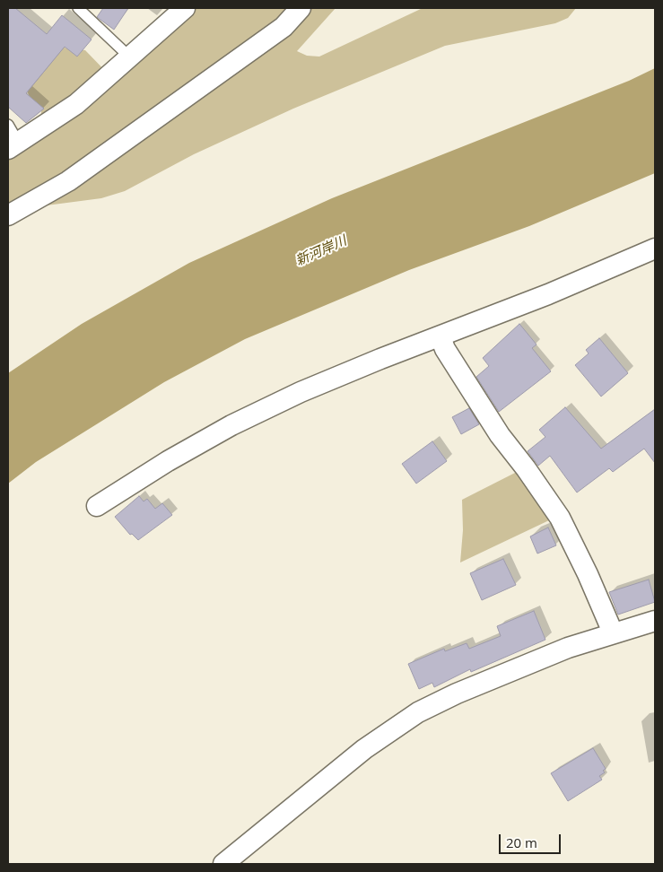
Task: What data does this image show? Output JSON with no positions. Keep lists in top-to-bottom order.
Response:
{
  "water": ["新河岸川"],
  "scale_bar": "20 m"
}
